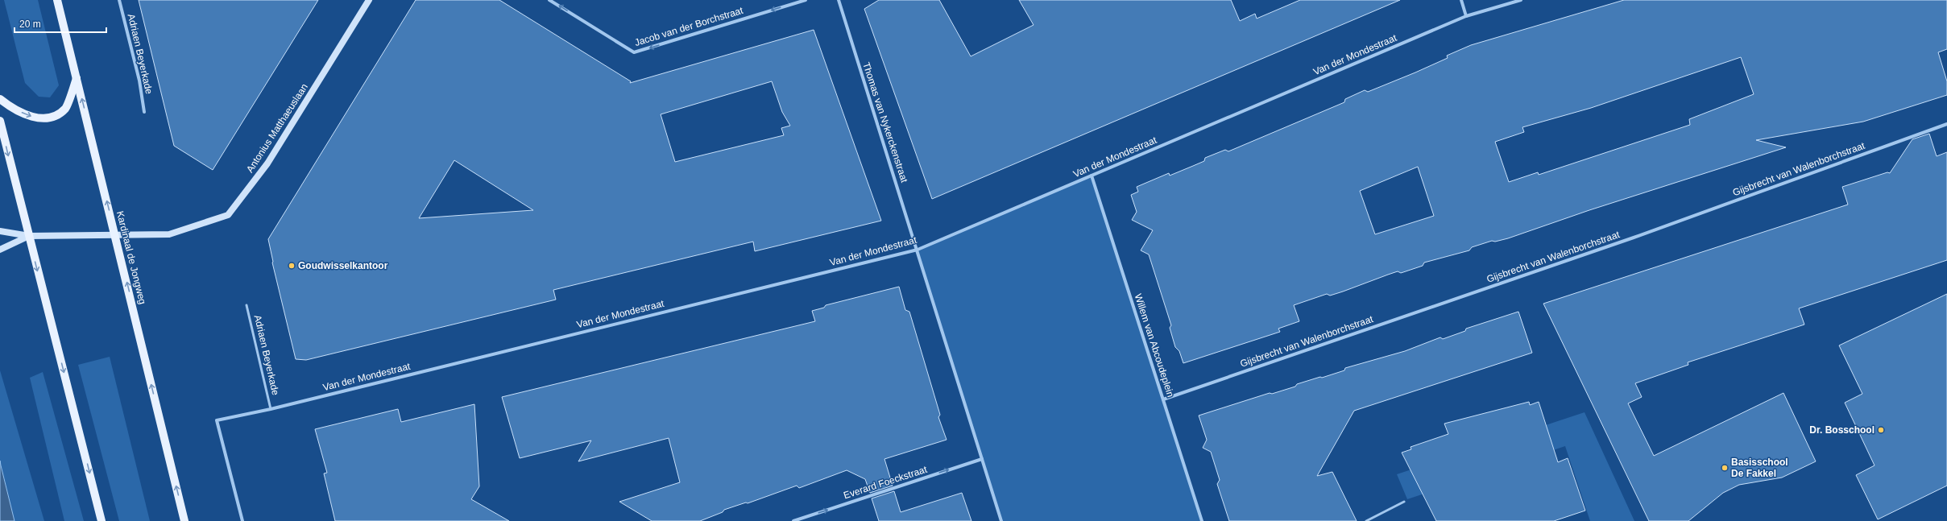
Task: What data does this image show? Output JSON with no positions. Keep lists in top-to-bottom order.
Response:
{
  "streets": {
    "main road": ["Kardinaal de Jongweg"],
    "street": [
      "Jacob van der Borchstraat",
      "Adriaen Beyerkade",
      "Van der Mondestraat",
      "Thomas van Nykerckenstraat",
      "Antonius Matthaeuslaan",
      "Gijsbrecht van Walenborchstraat",
      "Willem van Abcoudeplein",
      "Everard Foeckstraat"
    ]
  },
  "crossings": [
    ["Adriaen Beyerkade", "Van der Mondestraat"],
    ["Van der Mondestraat", "Thomas van Nykerckenstraat"],
    ["Van der Mondestraat", "Willem van Abcoudeplein"],
    ["Antonius Matthaeuslaan", "Kardinaal de Jongweg"],
    ["Gijsbrecht van Walenborchstraat", "Willem van Abcoudeplein"]
  ],
  "one_way": ["Jacob van der Borchstraat", "Kardinaal de Jongweg", "Everard Foeckstraat"],
  "places": ["Goudwisselkantoor", "Dr. Bosschool", "Basisschool De Fakkel"],
  "scale_bar": "20 m"
}
